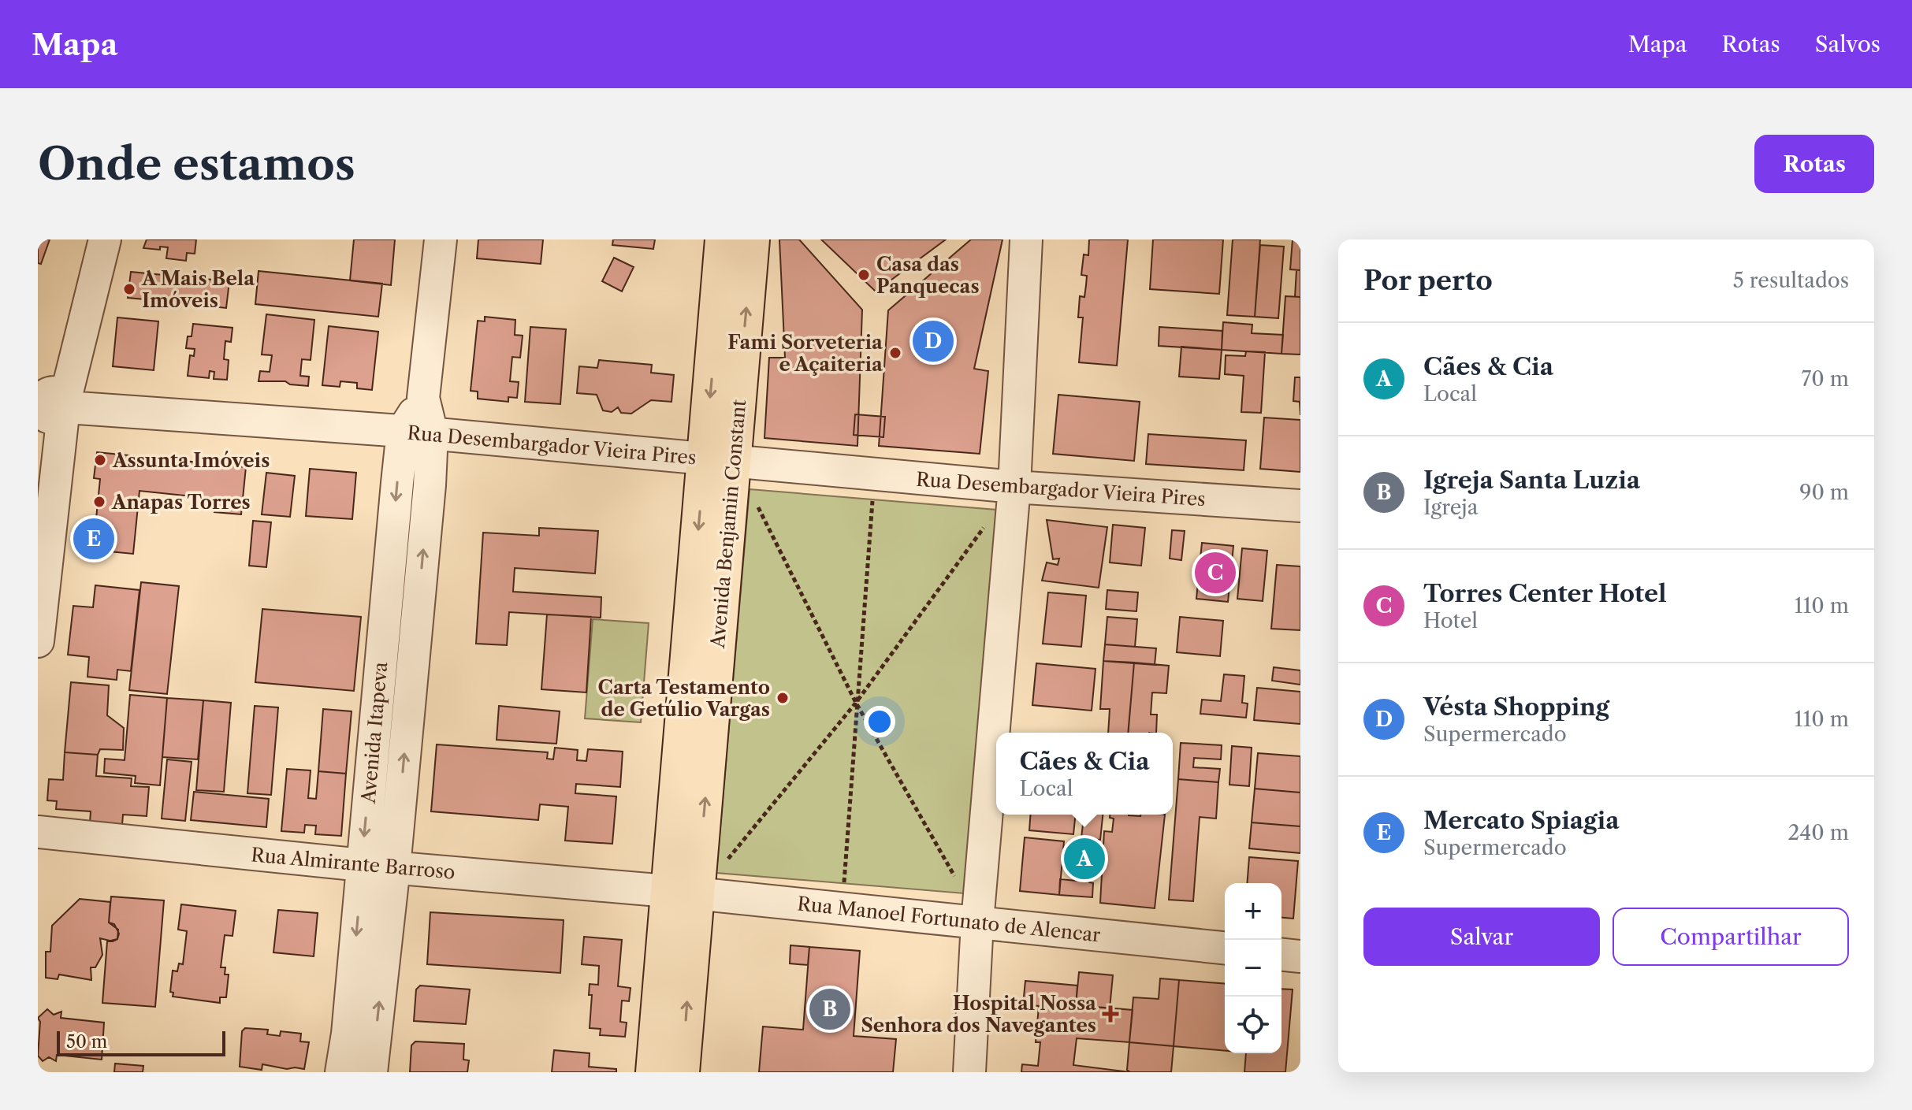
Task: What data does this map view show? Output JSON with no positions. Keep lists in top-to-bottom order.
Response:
{
  "streets": {
    "main road": ["Avenida Benjamin Constant"],
    "street": [
      "Rua Desembargador Vieira Pires",
      "Avenida Itapeva",
      "Rua Almirante Barroso",
      "Rua Manoel Fortunato de Alencar"
    ]
  },
  "crossings": [
    ["Rua Desembargador Vieira Pires", "Avenida Benjamin Constant"],
    ["Rua Desembargador Vieira Pires", "Avenida Itapeva"],
    ["Avenida Benjamin Constant", "Rua Almirante Barroso"],
    ["Avenida Benjamin Constant", "Rua Manoel Fortunato de Alencar"],
    ["Avenida Itapeva", "Rua Almirante Barroso"],
    ["Rua Almirante Barroso", "Rua Manoel Fortunato de Alencar"]
  ],
  "places": {
    "other": [
      "Casa das Panquecas",
      "A Mais Bela Imóveis",
      "Fami Sorveteria e Açaiteria",
      "Assunta Imóveis",
      "Anapas Torres",
      "Carta Testamento de Getúlio Vargas"
    ],
    "health": ["Hospital Nossa Senhora dos Navegantes"]
  },
  "scale_bar": "50 m",
  "page": {
    "header": "Mapa",
    "nav": ["Mapa", "Rotas", "Salvos"],
    "buttons": [
      "Rotas",
      ["Salvar", "Compartilhar"]
    ],
    "title": "Onde estamos",
    "heading": ["Por perto", "5 resultados"],
    "pins": [
      "D",
      "E",
      "C",
      "A",
      "B"
    ],
    "list": [
      {
        "mark": "A",
        "name": "Cães & Cia",
        "note": "Local",
        "value": "70 m"
      },
      {
        "mark": "B",
        "name": "Igreja Santa Luzia",
        "note": "Igreja",
        "value": "90 m"
      },
      {
        "mark": "C",
        "name": "Torres Center Hotel",
        "note": "Hotel",
        "value": "110 m"
      },
      {
        "mark": "D",
        "name": "Vésta Shopping",
        "note": "Supermercado",
        "value": "110 m"
      },
      {
        "mark": "E",
        "name": "Mercato Spiagia",
        "note": "Supermercado",
        "value": "240 m"
      }
    ],
    "popup": ["Cães & Cia", "Local"],
    "map_buttons": ["+", "−"],
    "scale": "50 m"
  }
}
